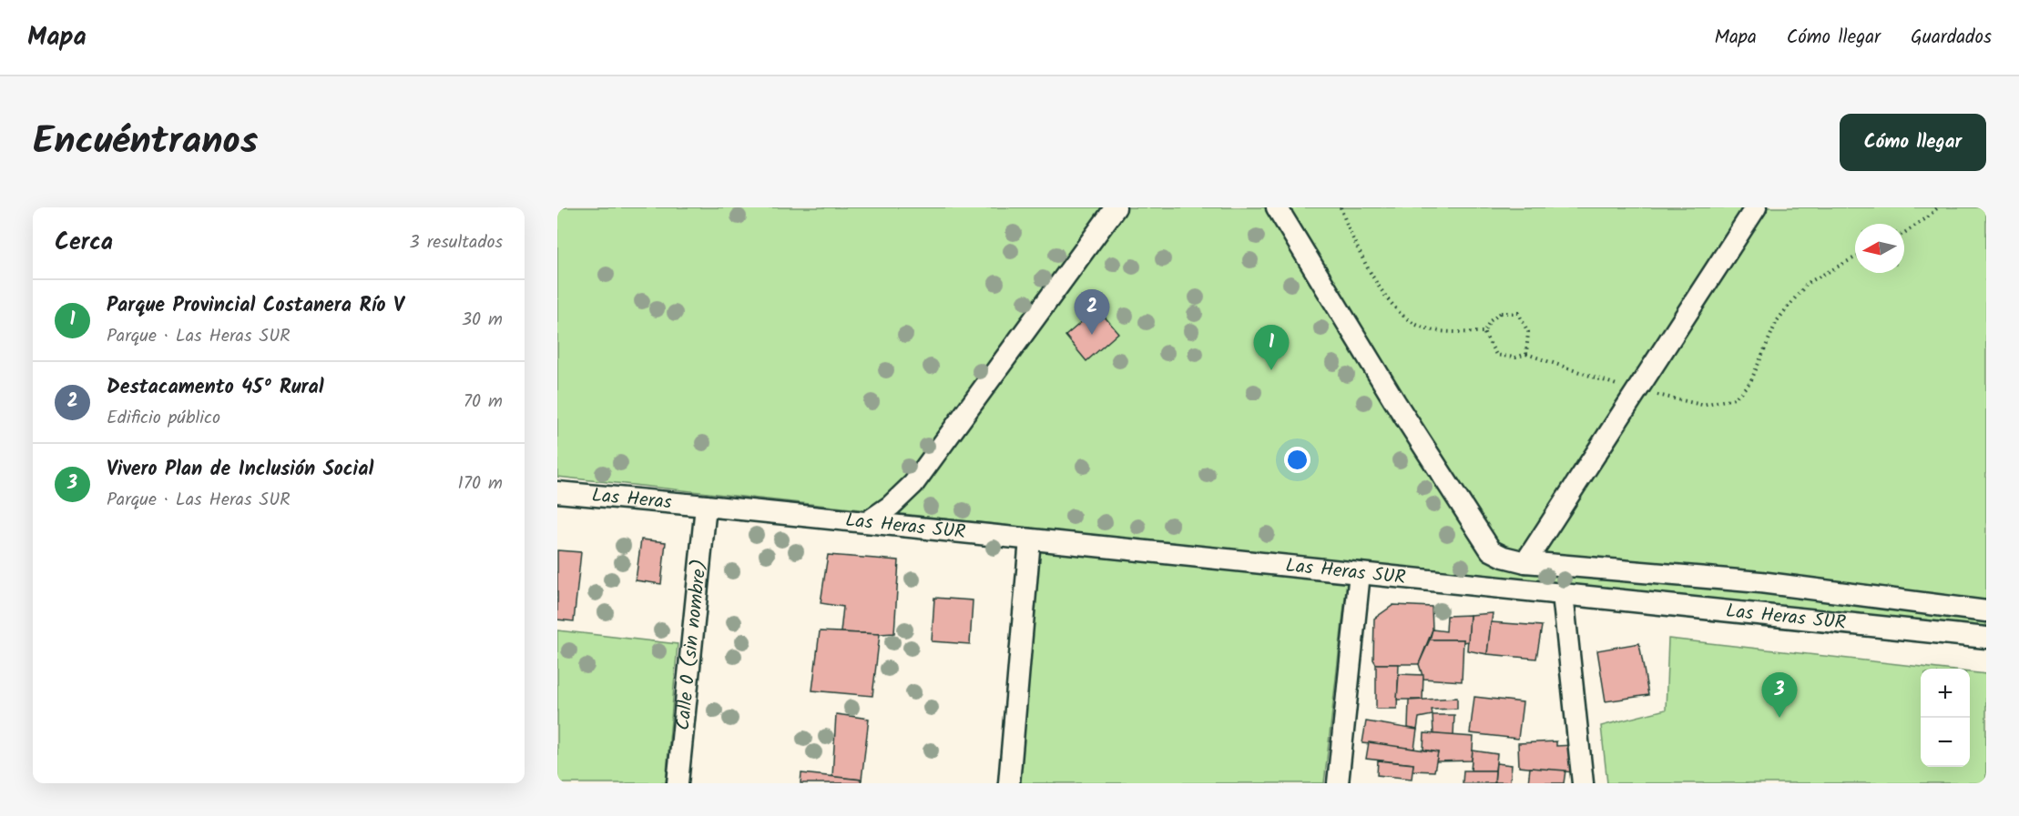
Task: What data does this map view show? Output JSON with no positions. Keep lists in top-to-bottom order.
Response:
{
  "streets": {
    "street": ["Las Heras", "Las Heras SUR", "Calle 0 (sin nombre)"]
  },
  "crossings": [
    ["Las Heras", "Las Heras SUR"],
    ["Las Heras", "Calle 0 (sin nombre)"],
    ["Las Heras SUR", "Calle 0 (sin nombre)"]
  ],
  "north": "left",
  "page": {
    "header": "Mapa",
    "nav": ["Mapa", "Cómo llegar", "Guardados"],
    "title": "Encuéntranos",
    "buttons": "Cómo llegar",
    "heading": ["Cerca", "3 resultados"],
    "list": [
      {
        "mark": "1",
        "name": "Parque Provincial Costanera Río V",
        "note": "Parque · Las Heras SUR",
        "value": "30 m"
      },
      {
        "mark": "2",
        "name": "Destacamento 45º Rural",
        "note": "Edificio público",
        "value": "70 m"
      },
      {
        "mark": "3",
        "name": "Vivero Plan de Inclusión Social",
        "note": "Parque · Las Heras SUR",
        "value": "170 m"
      }
    ],
    "pins": ["2", "1", "3"],
    "map_buttons": ["+", "−"]
  }
}
